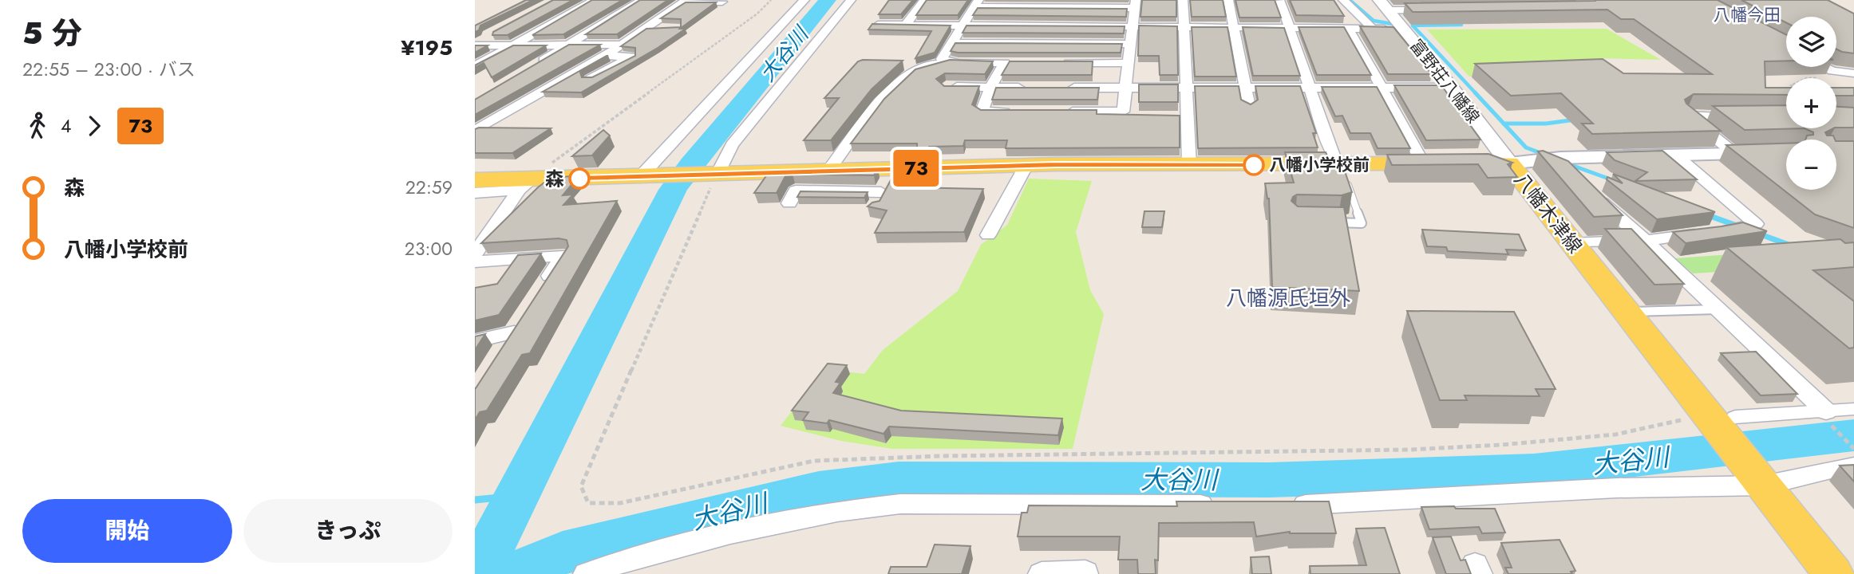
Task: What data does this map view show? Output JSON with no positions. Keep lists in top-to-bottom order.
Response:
{
  "streets": {
    "main road": ["富野荘八幡線", "八幡木津線"]
  },
  "crossings": [
    ["富野荘八幡線", "八幡木津線"]
  ],
  "districts": ["八幡今田", "八幡源氏垣外"],
  "water": ["大谷川"],
  "places": ["八幡小学校前", "森"],
  "lines": ["bus line 73"],
  "page": {
    "heading": ["5 分", "22:55 – 23:00 · バス", "¥195"],
    "on_map": "73",
    "map_buttons": ["+", "−"],
    "legs": ["4", "73"],
    "list": [
      {
        "name": "森",
        "value": "22:59"
      },
      {
        "name": "八幡小学校前",
        "value": "23:00"
      }
    ],
    "buttons": ["開始", "きっぷ"]
  }
}
